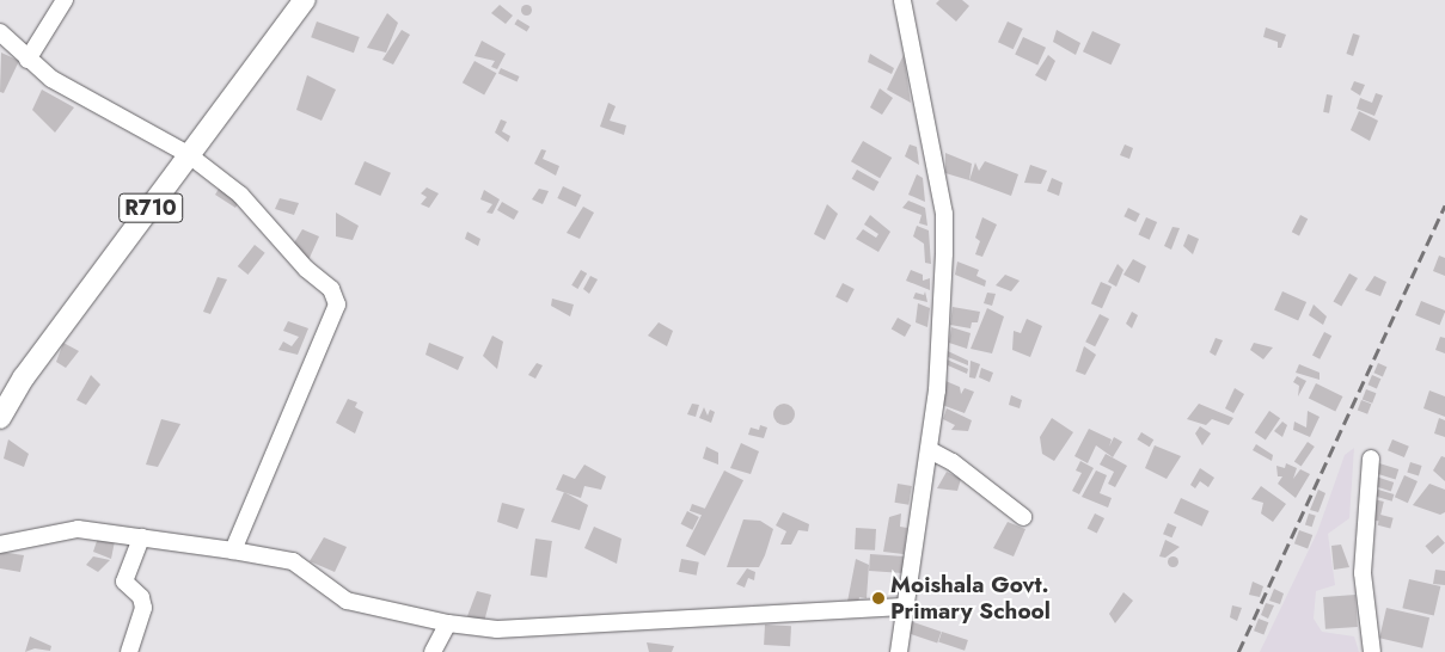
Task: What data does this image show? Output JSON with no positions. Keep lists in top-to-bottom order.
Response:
{
  "streets": {
    "main road": ["R710"]
  },
  "places": ["Moishala Govt. Primary School"]
}
